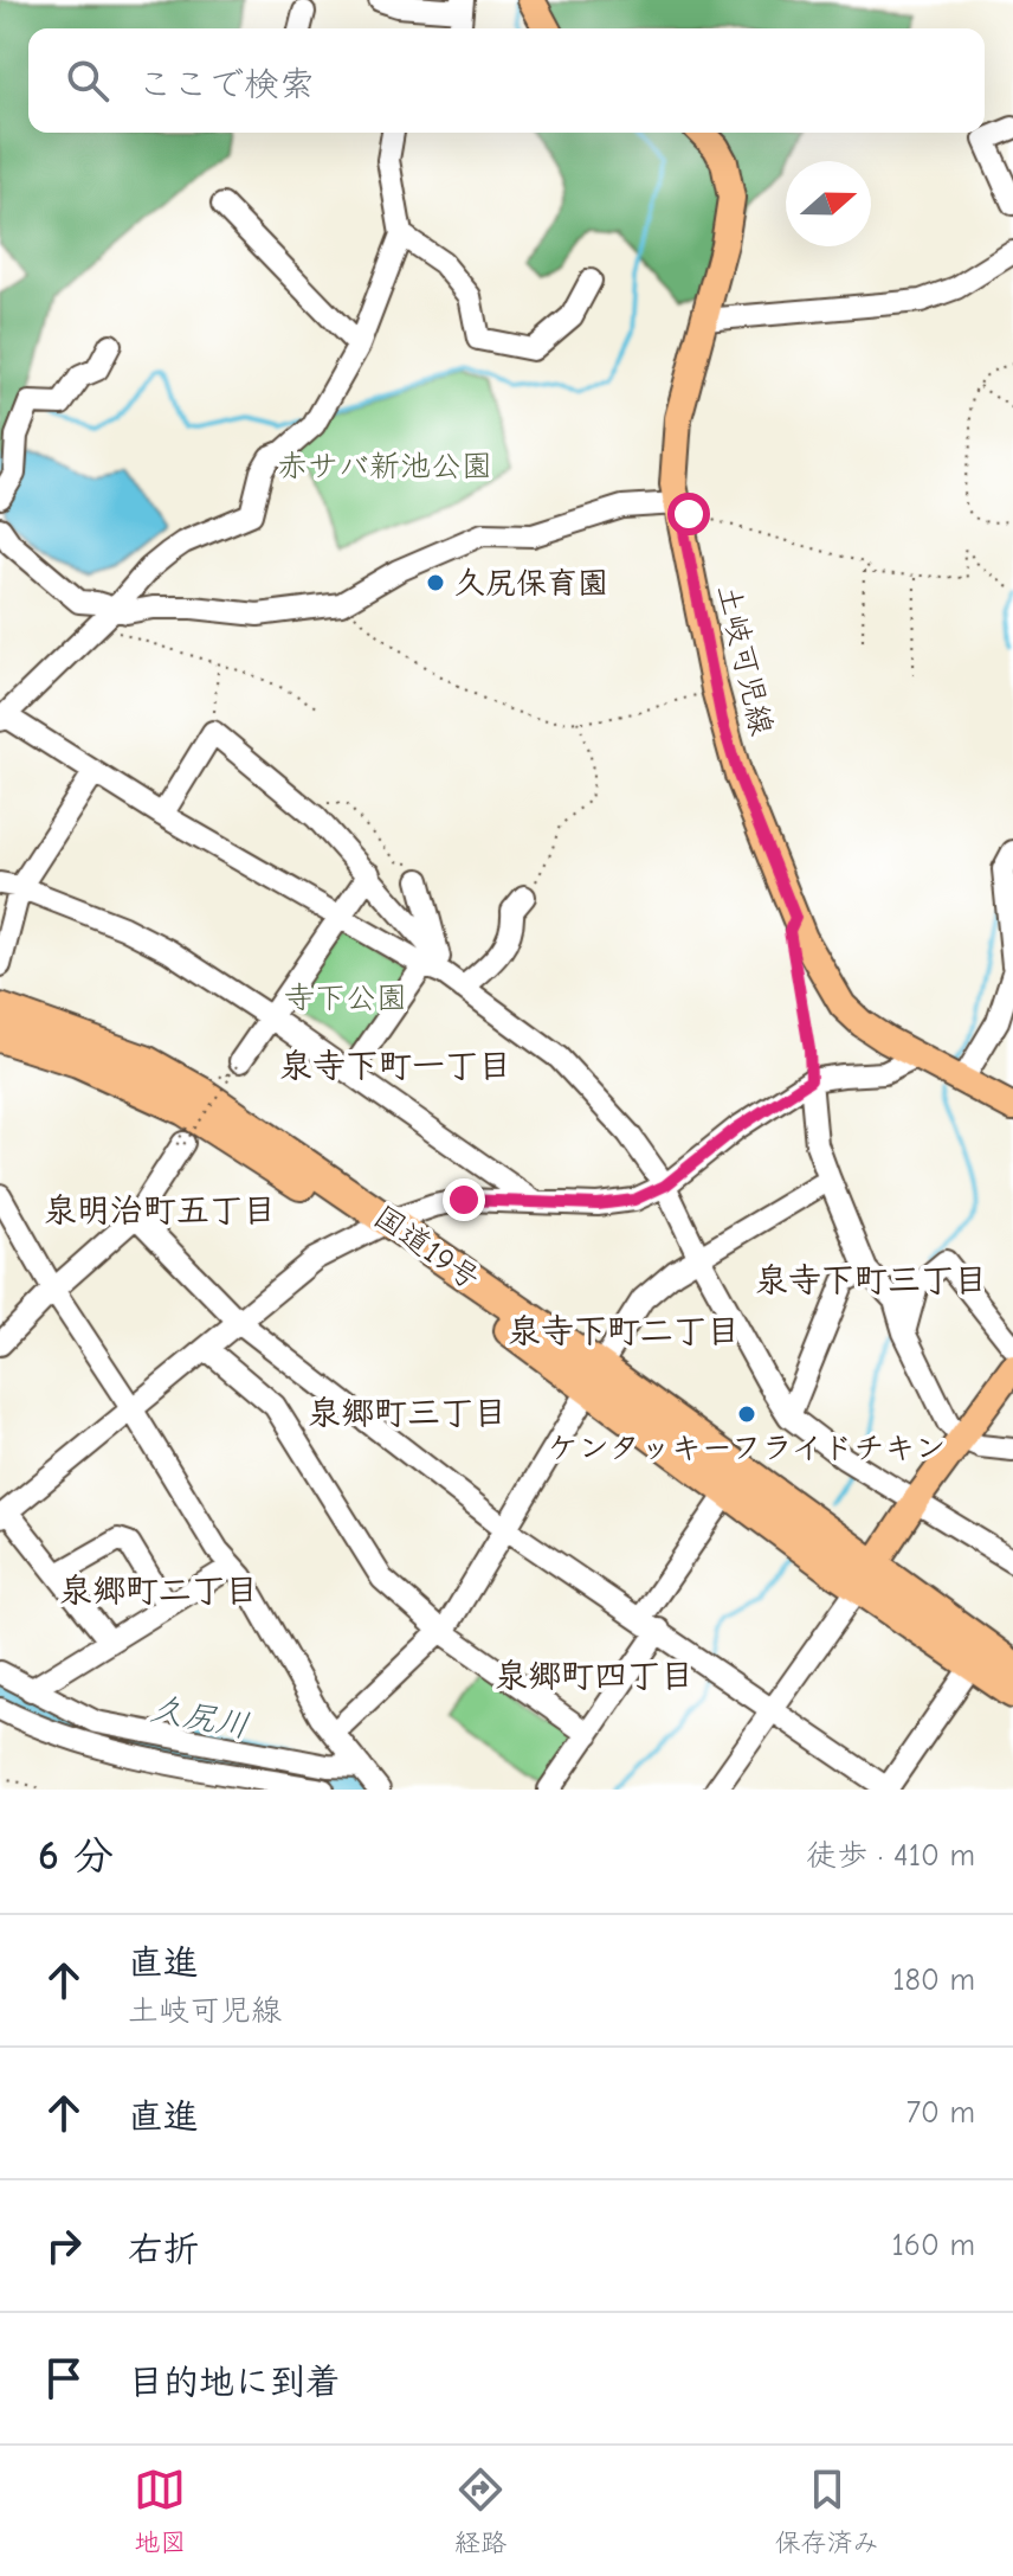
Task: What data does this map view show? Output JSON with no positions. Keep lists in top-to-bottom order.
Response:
{
  "streets": {
    "highway": ["国道19号"],
    "main road": ["土岐可児線"]
  },
  "districts": [
    "泉寺下町一丁目",
    "泉明治町五丁目",
    "泉寺下町三丁目",
    "泉寺下町二丁目",
    "泉郷町三丁目",
    "泉郷町二丁目",
    "泉郷町四丁目"
  ],
  "water": ["久尻川"],
  "parks": ["赤サバ新池公園", "寺下公園"],
  "places": ["久尻保育園", "ケンタッキーフライドチキン"],
  "north": "right",
  "page": {
    "search": "ここで検索",
    "heading": ["6 分", "徒歩 · 410 m"],
    "list": [
      ["直進", "土岐可児線", "180 m"],
      ["直進", "70 m"],
      ["右折", "160 m"],
      "目的地に到着"
    ],
    "nav": ["地図", "経路", "保存済み"]
  }
}
